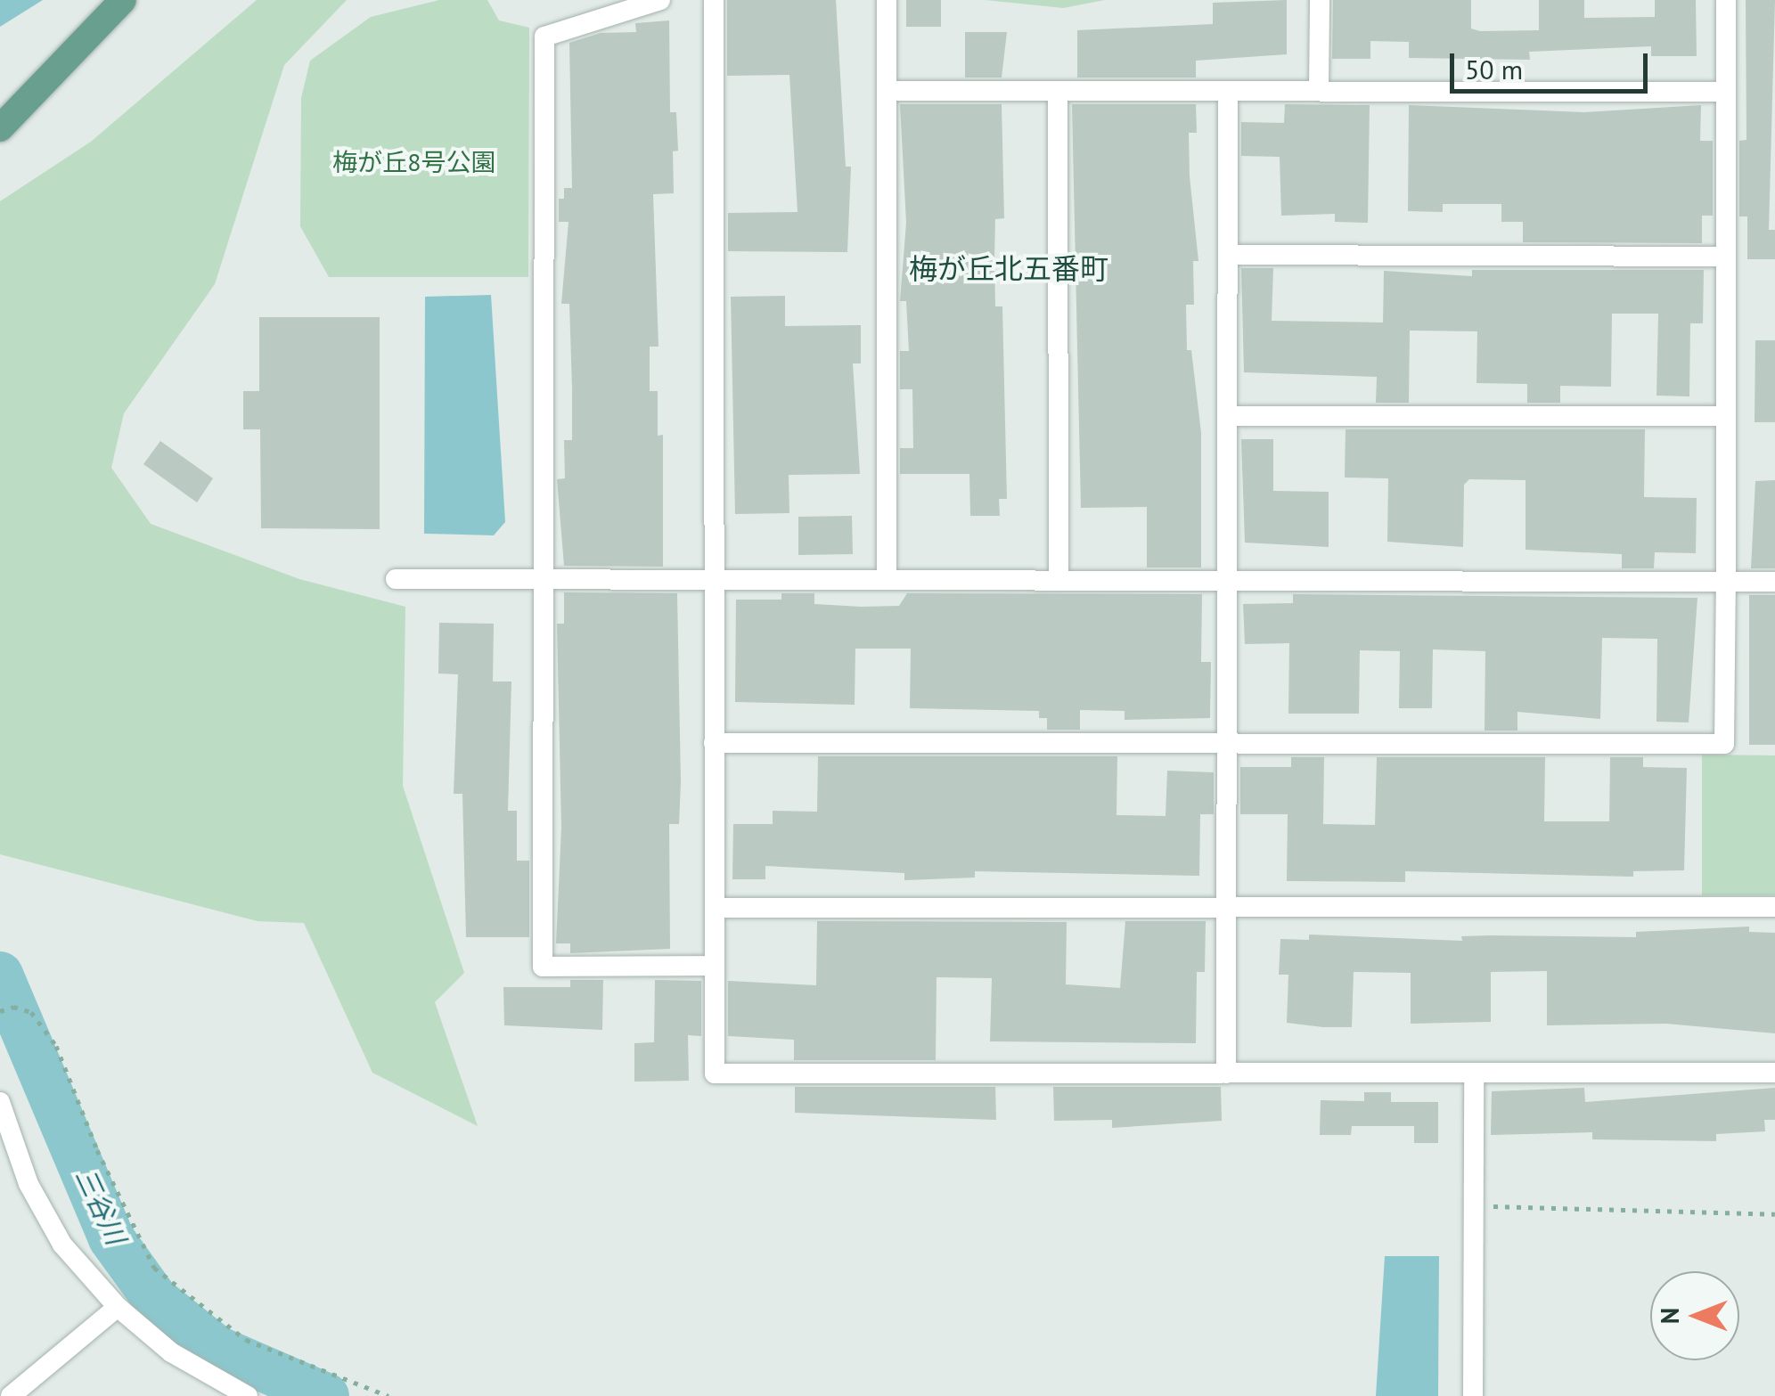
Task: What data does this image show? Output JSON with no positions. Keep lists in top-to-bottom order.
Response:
{
  "districts": ["梅が丘北五番町"],
  "water": ["三谷川"],
  "parks": ["梅が丘8号公園"],
  "scale_bar": "50 m",
  "north": "left"
}
